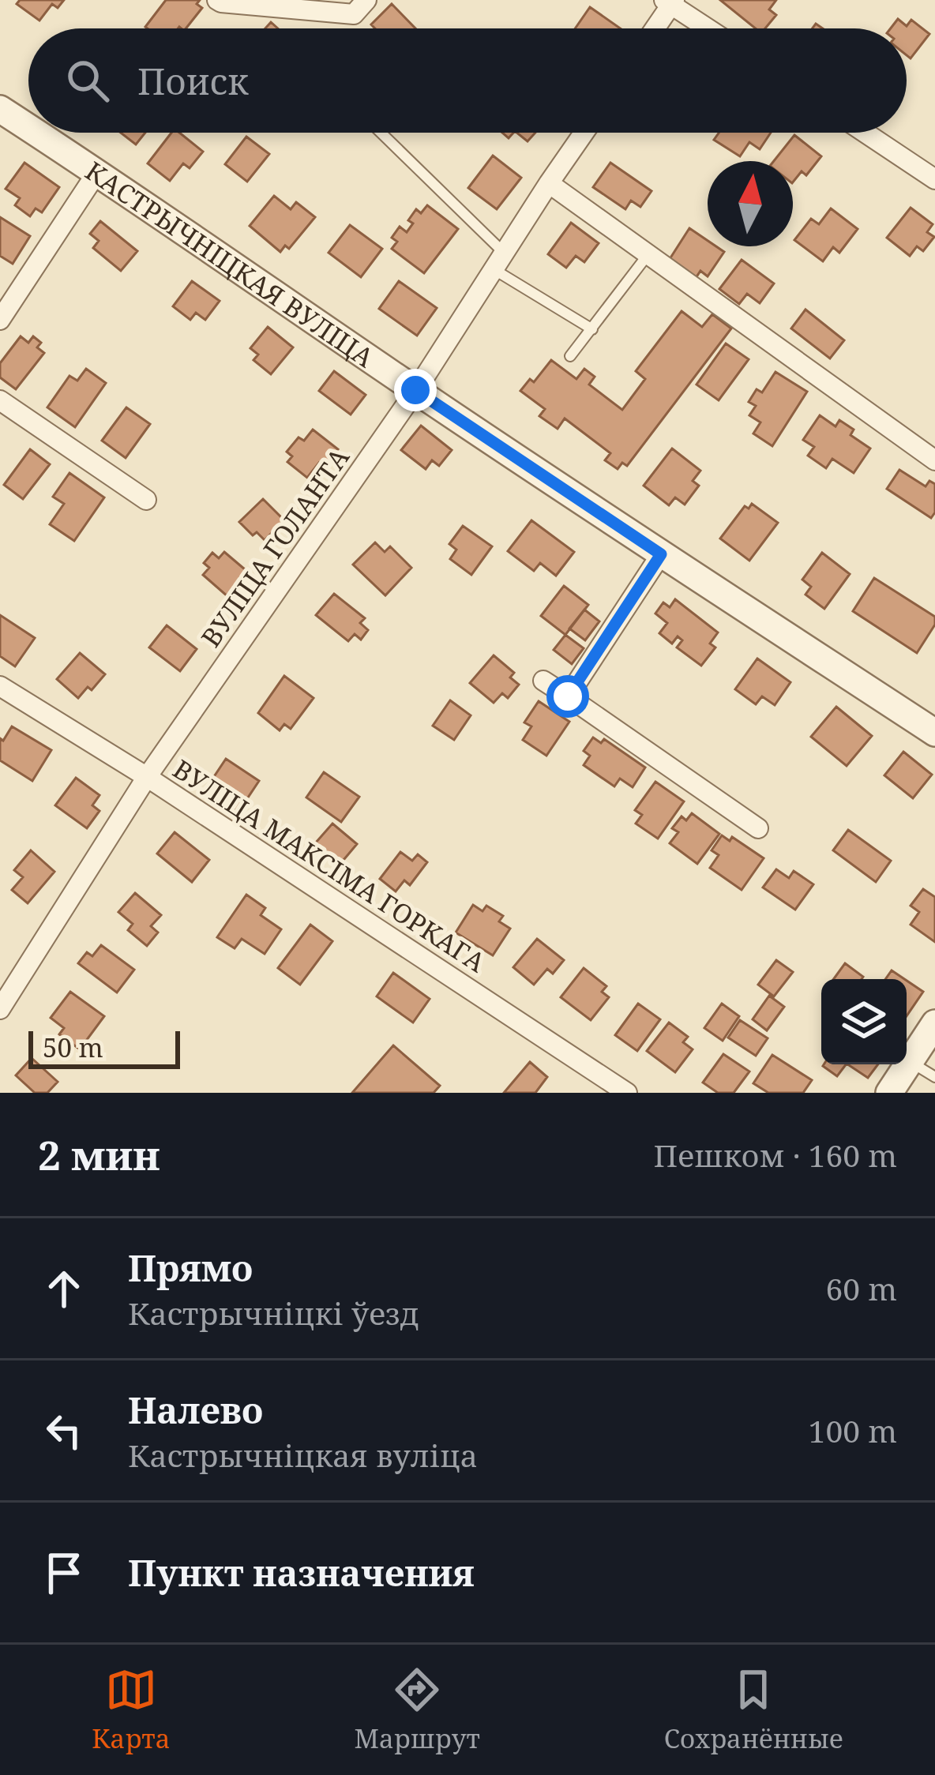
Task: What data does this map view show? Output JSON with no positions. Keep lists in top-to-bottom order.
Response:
{
  "streets": {
    "street": ["КАСТРЫЧНІЦКАЯ ВУЛІЦА", "ВУЛІЦА ГОЛАНТА", "ВУЛІЦА МАКСІМА ГОРКАГА"]
  },
  "crossings": [
    ["КАСТРЫЧНІЦКАЯ ВУЛІЦА", "ВУЛІЦА ГОЛАНТА"],
    ["ВУЛІЦА ГОЛАНТА", "ВУЛІЦА МАКСІМА ГОРКАГА"]
  ],
  "scale_bar": "50 m",
  "north": "top",
  "page": {
    "search": "Поиск",
    "scale": "50 m",
    "heading": ["2 мин", "Пешком · 160 m"],
    "list": [
      ["Прямо", "Кастрычніцкі ўезд", "60 m"],
      ["Налево", "Кастрычніцкая вуліца", "100 m"],
      "Пункт назначения"
    ],
    "nav": ["Карта", "Маршрут", "Сохранённые"]
  }
}
